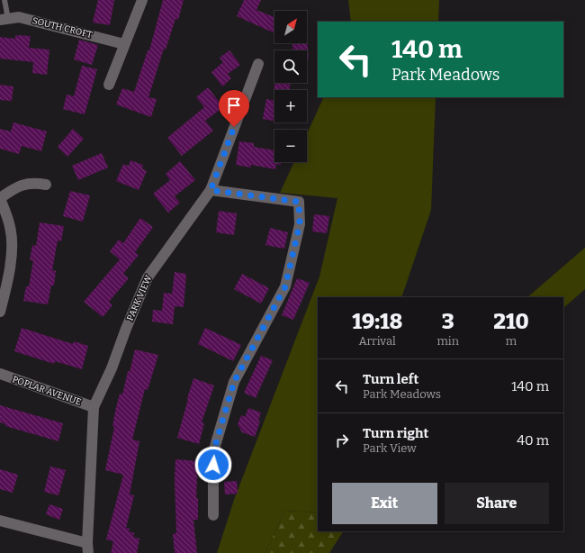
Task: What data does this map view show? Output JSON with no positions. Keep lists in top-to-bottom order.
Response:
{
  "streets": {
    "street": ["SOUTH CROFT", "PARK VIEW", "POPLAR AVENUE"]
  },
  "crossings": [
    ["PARK VIEW", "POPLAR AVENUE"]
  ],
  "north": "top right",
  "page": {
    "map_buttons": ["+", "−"],
    "turn": ["140 m", "Park Meadows"],
    "eta": [
      "19:18",
      "Arrival",
      "3",
      "min",
      "210",
      "m"
    ],
    "list": [
      {
        "name": "Turn left",
        "note": "Park Meadows",
        "value": "140 m"
      },
      {
        "name": "Turn right",
        "note": "Park View",
        "value": "40 m"
      }
    ],
    "buttons": ["Exit", "Share"]
  }
}
